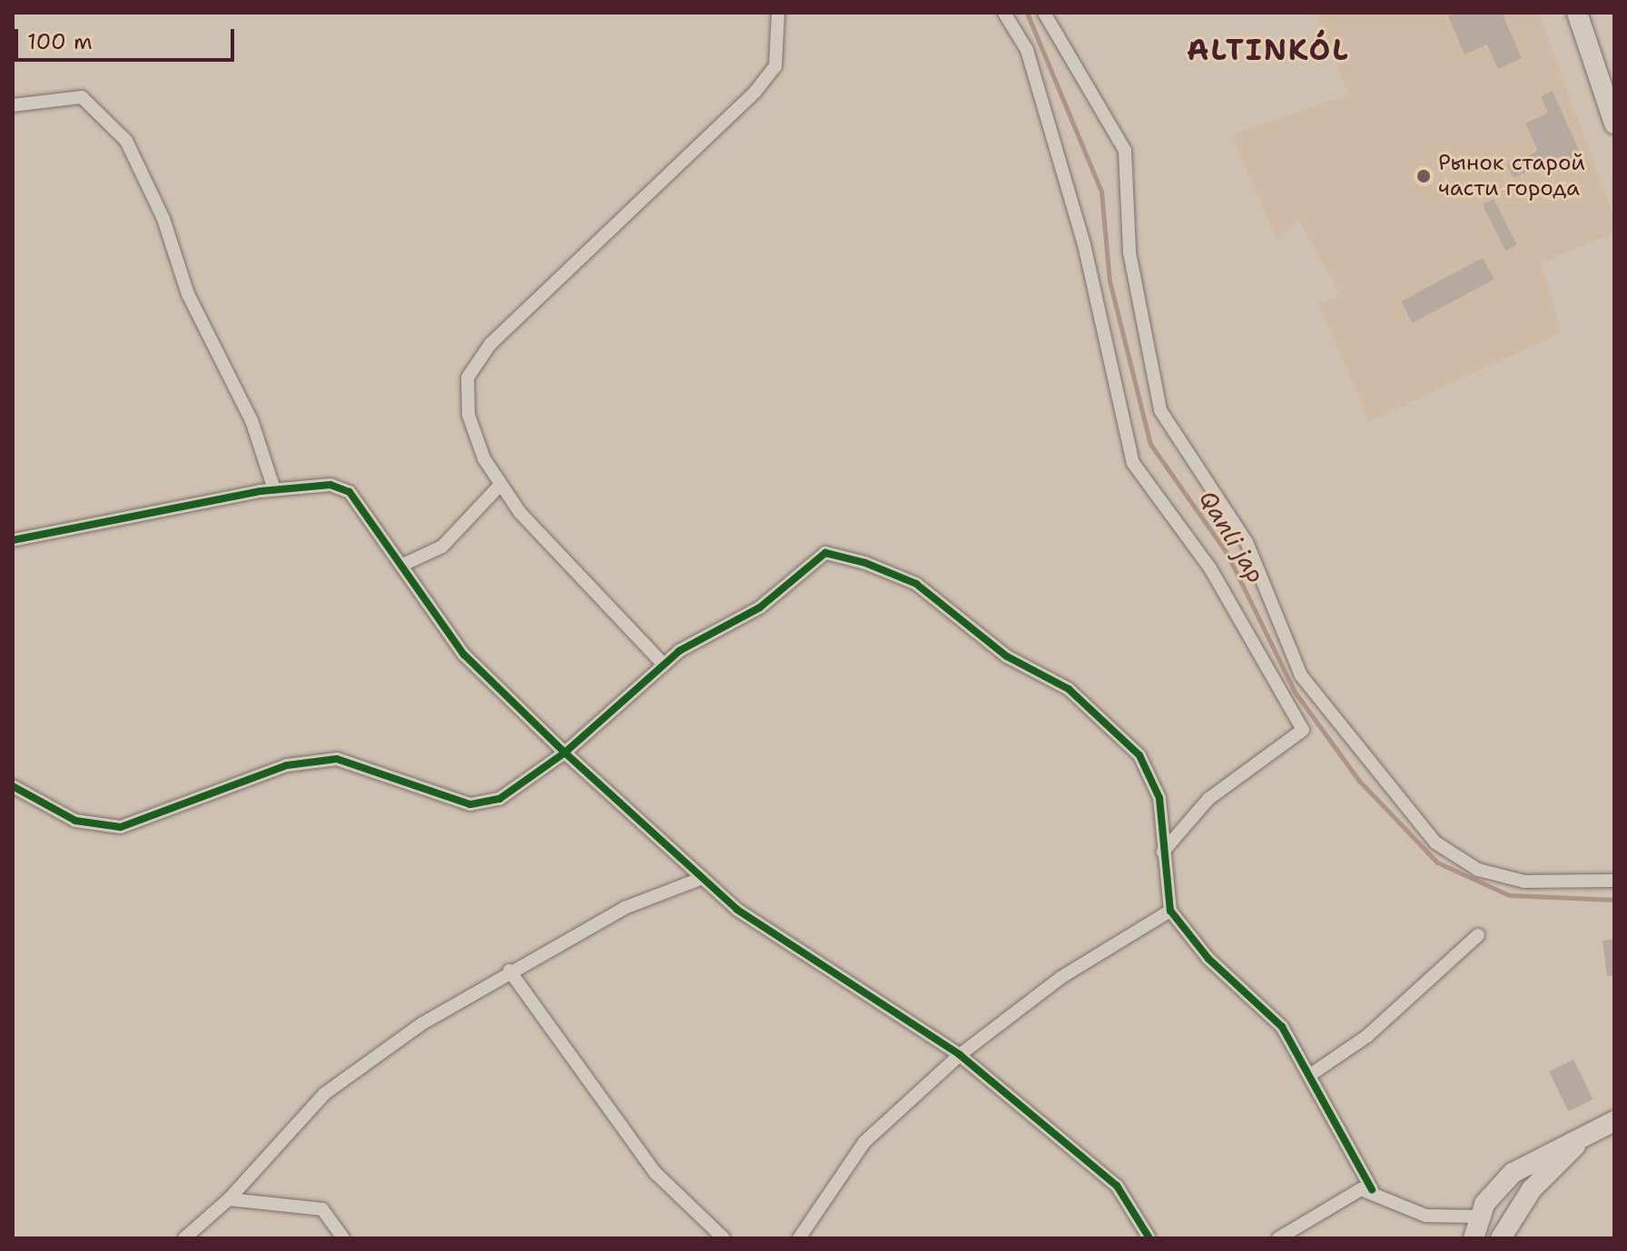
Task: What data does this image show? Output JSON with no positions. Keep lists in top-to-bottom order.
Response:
{
  "districts": ["ALTINKÓL"],
  "water": ["Qanli jap"],
  "places": ["Рынок старой части города"],
  "scale_bar": "100 m"
}
